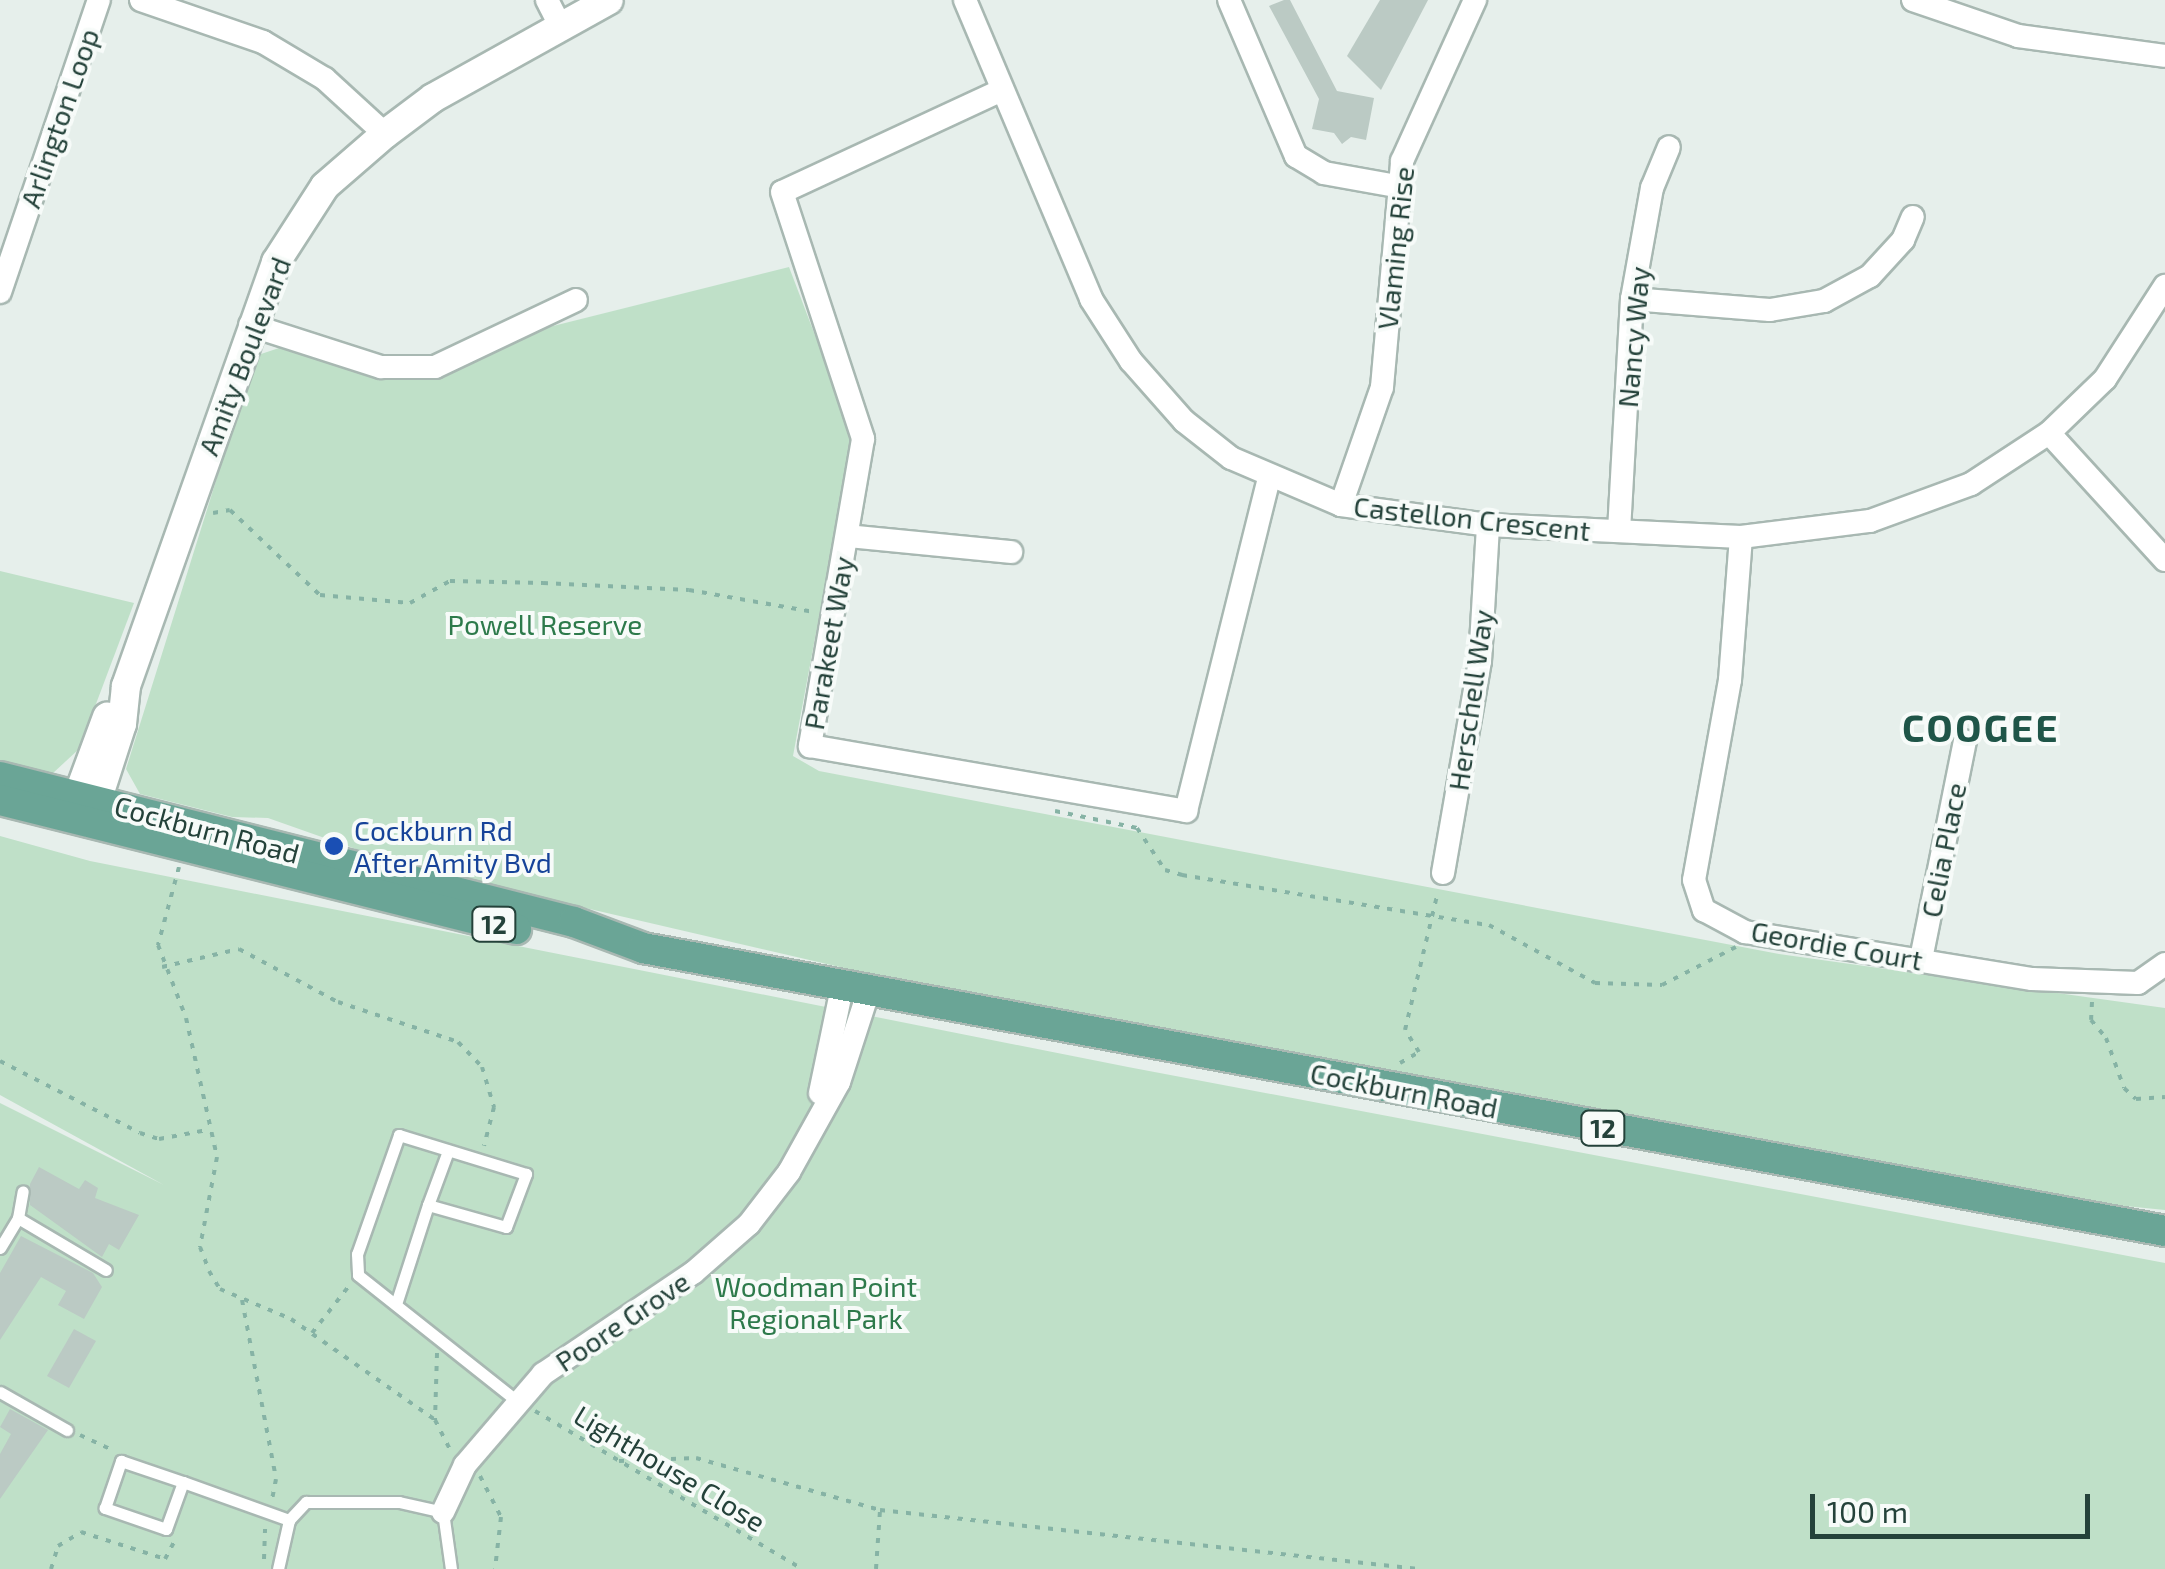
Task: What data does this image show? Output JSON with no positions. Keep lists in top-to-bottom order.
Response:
{
  "streets": {
    "main road": ["Cockburn Road", "12"],
    "street": [
      "Arlington Loop",
      "Vlaming Rise",
      "Nancy Way",
      "Amity Boulevard",
      "Castellon Crescent",
      "Parakeet Way",
      "Herschell Way",
      "Celia Place",
      "Geordie Court",
      "Poore Grove"
    ],
    "path": ["Lighthouse Close"]
  },
  "crossings": [
    ["Vlaming Rise", "Castellon Crescent"],
    ["Nancy Way", "Castellon Crescent"],
    ["Amity Boulevard", "Cockburn Road"],
    ["Castellon Crescent", "Parakeet Way"],
    ["Castellon Crescent", "Herschell Way"],
    ["Castellon Crescent", "Geordie Court"],
    ["Cockburn Road", "Poore Grove"],
    ["Celia Place", "Geordie Court"],
    ["Poore Grove", "Lighthouse Close"]
  ],
  "districts": ["COOGEE"],
  "parks": ["Powell Reserve", "Woodman Point Regional Park"],
  "places": ["Cockburn Rd After Amity Bvd"],
  "scale_bar": "100 m"
}
